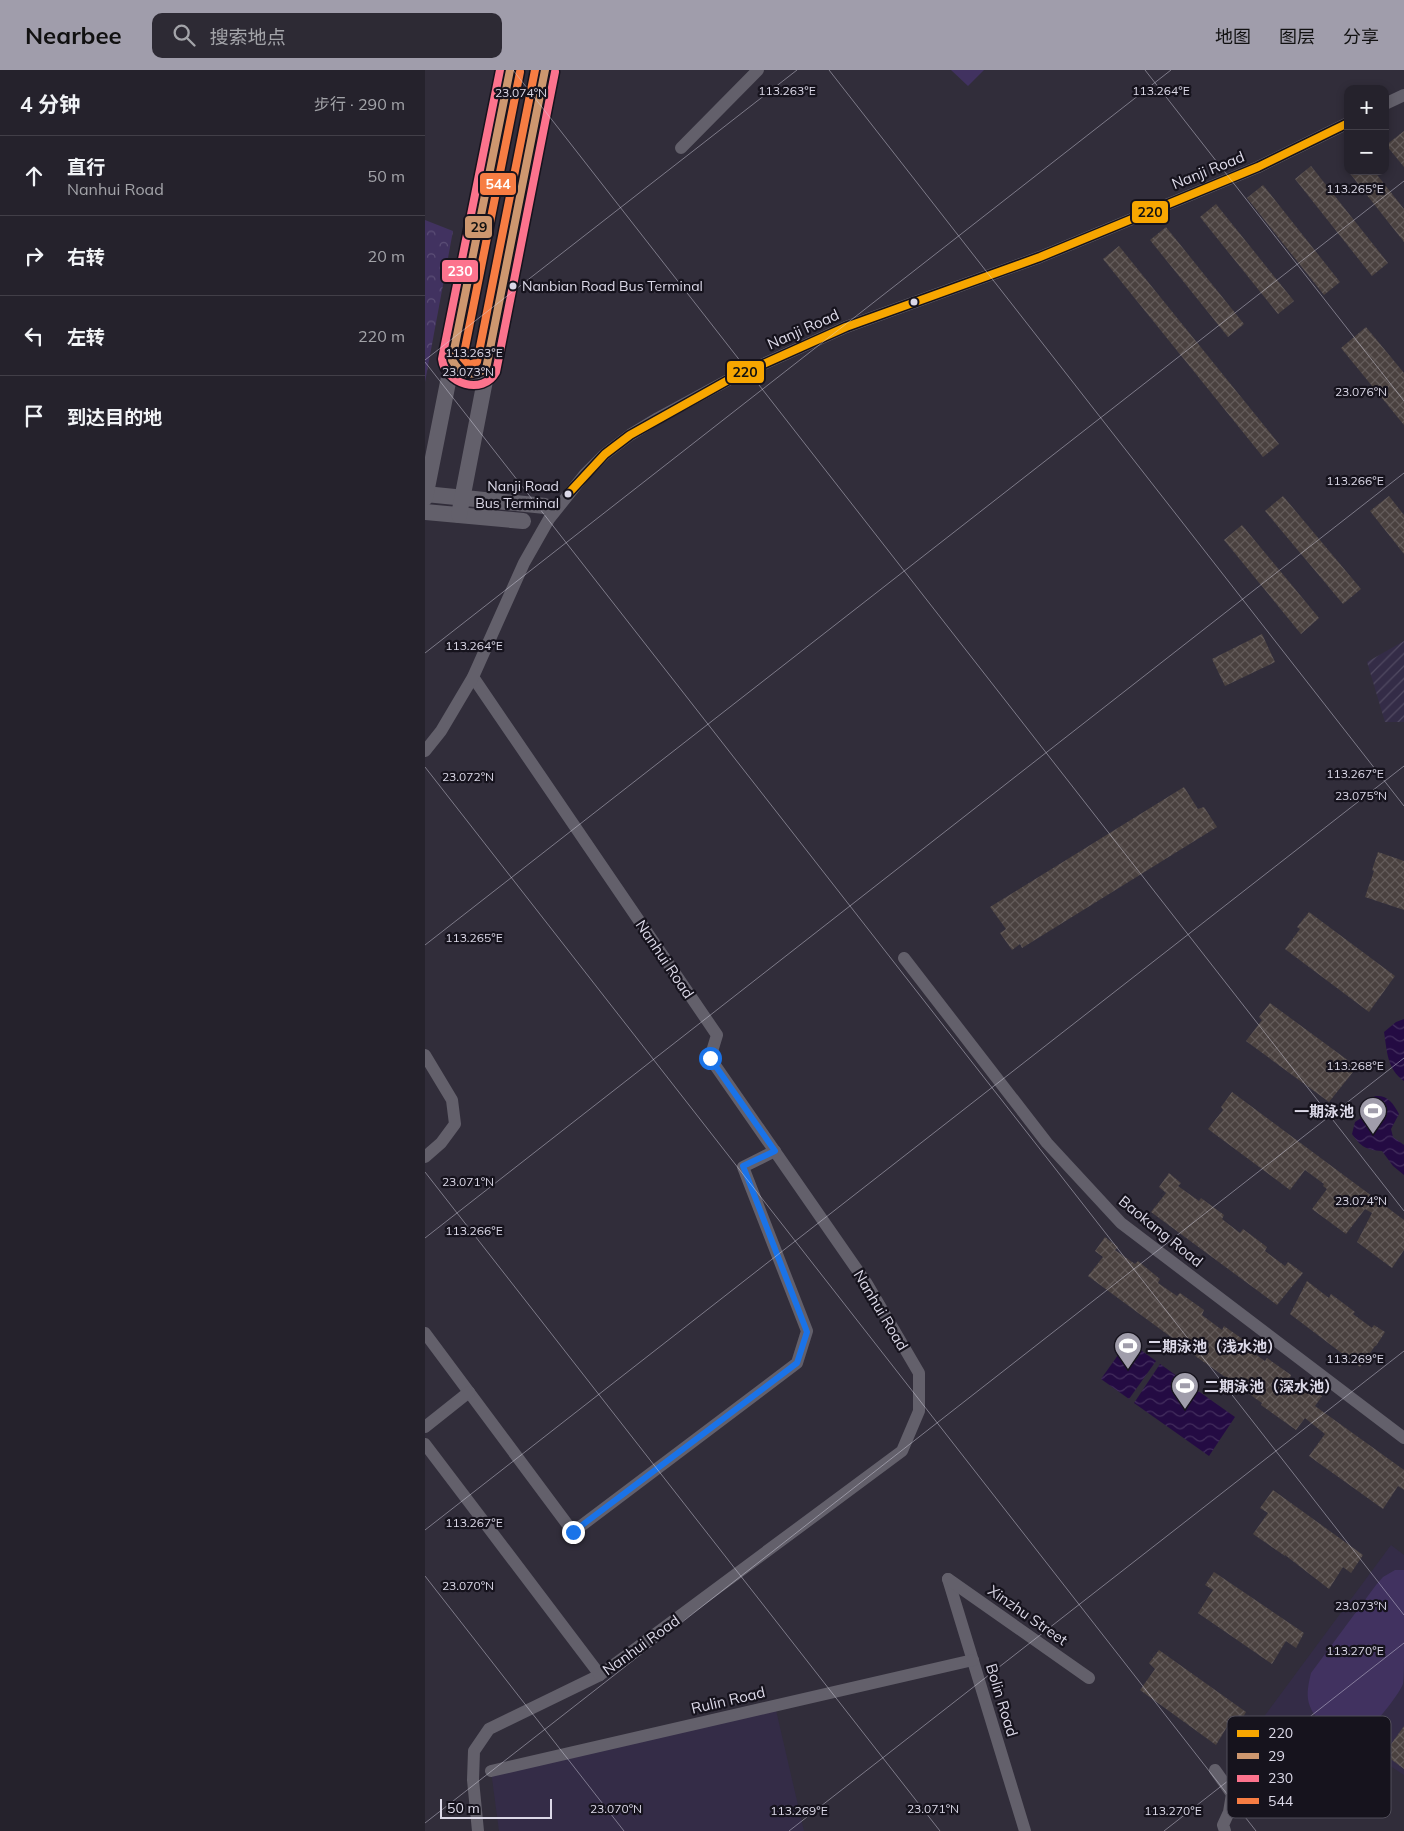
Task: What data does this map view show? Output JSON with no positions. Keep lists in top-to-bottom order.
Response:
{
  "streets": {
    "street": [
      "Nanji Road",
      "Nanhui Road",
      "Baokang Road",
      "Xinzhu Street",
      "Rulin Road",
      "Bolin Road"
    ]
  },
  "crossings": [
    ["Nanji Road", "Nanhui Road"],
    ["Xinzhu Street", "Bolin Road"],
    ["Rulin Road", "Bolin Road"]
  ],
  "places": {
    "other": ["Nanbian Road Bus Terminal", "Nanji Road Bus Terminal"],
    "sports": ["一期泳池", "二期泳池（浅水池）", "二期泳池（深水池）"]
  },
  "lines": [
    "transit line 29",
    "transit line 230",
    "transit line 544",
    "transit line 220"
  ],
  "legend": [
    "220",
    "29",
    "230",
    "544"
  ],
  "scale_bar": "50 m",
  "page": {
    "header": "Nearbee",
    "search": "搜索地点",
    "nav": ["地图", "图层", "分享"],
    "heading": ["4 分钟", "步行 · 290 m"],
    "map_buttons": ["+", "−"],
    "list": [
      ["直行", "Nanhui Road", "50 m"],
      ["右转", "20 m"],
      ["左转", "220 m"],
      "到达目的地"
    ],
    "scale": "50 m"
  },
  "coordinates": [
    "113.263°E",
    "113.264°E",
    "23.074°N",
    "113.265°E",
    "23.073°N",
    "23.076°N",
    "113.266°E",
    "113.267°E",
    "23.072°N",
    "23.075°N",
    "113.268°E",
    "23.071°N",
    "113.269°E",
    "23.070°N",
    "113.270°E"
  ]
}
